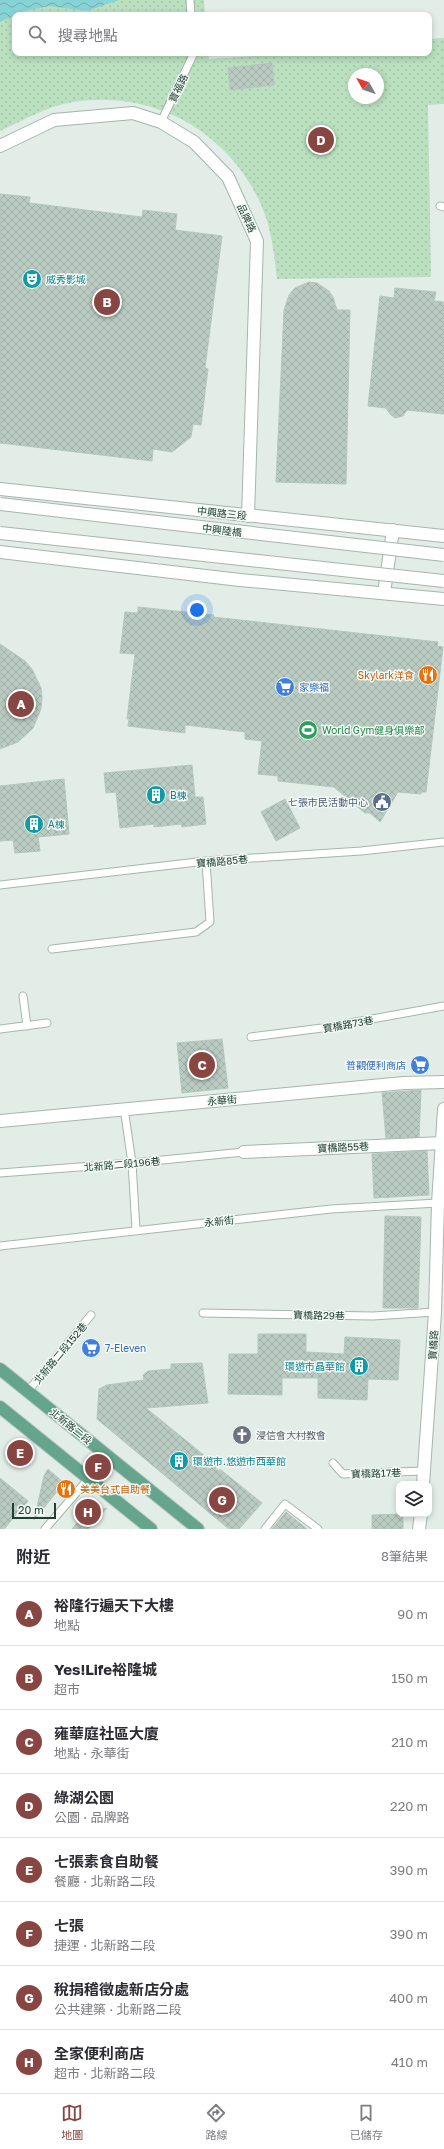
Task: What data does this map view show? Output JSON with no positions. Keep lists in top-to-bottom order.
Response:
{
  "streets": {
    "main road": ["北新路二段"],
    "street": [
      "品牌路",
      "中興路三段",
      "中興陸橋",
      "永華街",
      "寶橋路55巷",
      "寶橋路"
    ],
    "lane": [
      "寶福路",
      "寶橋路85巷",
      "寶橋路73巷",
      "北新路二段196巷",
      "永新街",
      "寶橋路29巷",
      "北新路二段152巷",
      "寶橋路17巷"
    ]
  },
  "crossings": [
    ["寶福路", "品牌路"],
    ["品牌路", "中興路三段"],
    ["寶橋路55巷", "北新路二段196巷"],
    ["寶橋路55巷", "寶橋路"],
    ["永新街", "寶橋路"],
    ["寶橋路29巷", "寶橋路"],
    ["寶橋路", "寶橋路17巷"],
    ["北新路二段152巷", "北新路二段"]
  ],
  "places": {
    "theatre": ["威秀影城"],
    "restaurant": ["Skylark洋食", "美美台式自助餐"],
    "supermarket": ["家樂福", "普觀便利商店", "7-Eleven"],
    "sports": ["World Gym健身俱樂部"],
    "building": [
      "B棟",
      "A棟",
      "環遊市晶華館",
      "環遊市.悠遊市西華館"
    ],
    "public building": ["七張市民活動中心"],
    "church": ["浸信會大村教會"]
  },
  "scale_bar": "20 m",
  "north": "top left",
  "page": {
    "search": "搜尋地點",
    "pins": [
      "D",
      "B",
      "A",
      "C",
      "E",
      "F",
      "G",
      "H"
    ],
    "scale": "20 m",
    "heading": ["附近", "8筆結果"],
    "list": [
      {
        "mark": "A",
        "name": "裕隆行遍天下大樓",
        "note": "地點",
        "value": "90 m"
      },
      {
        "mark": "B",
        "name": "Yes!Life裕隆城",
        "note": "超市",
        "value": "150 m"
      },
      {
        "mark": "C",
        "name": "雍華庭社區大廈",
        "note": "地點 · 永華街",
        "value": "210 m"
      },
      {
        "mark": "D",
        "name": "綠湖公園",
        "note": "公園 · 品牌路",
        "value": "220 m"
      },
      {
        "mark": "E",
        "name": "七張素食自助餐",
        "note": "餐廳 · 北新路二段",
        "value": "390 m"
      },
      {
        "mark": "F",
        "name": "七張",
        "note": "捷運 · 北新路二段",
        "value": "390 m"
      },
      {
        "mark": "G",
        "name": "稅捐稽徵處新店分處",
        "note": "公共建築 · 北新路二段",
        "value": "400 m"
      },
      {
        "mark": "H",
        "name": "全家便利商店",
        "note": "超市 · 北新路二段",
        "value": "410 m"
      }
    ],
    "nav": ["地圖", "路線", "已儲存"]
  }
}
